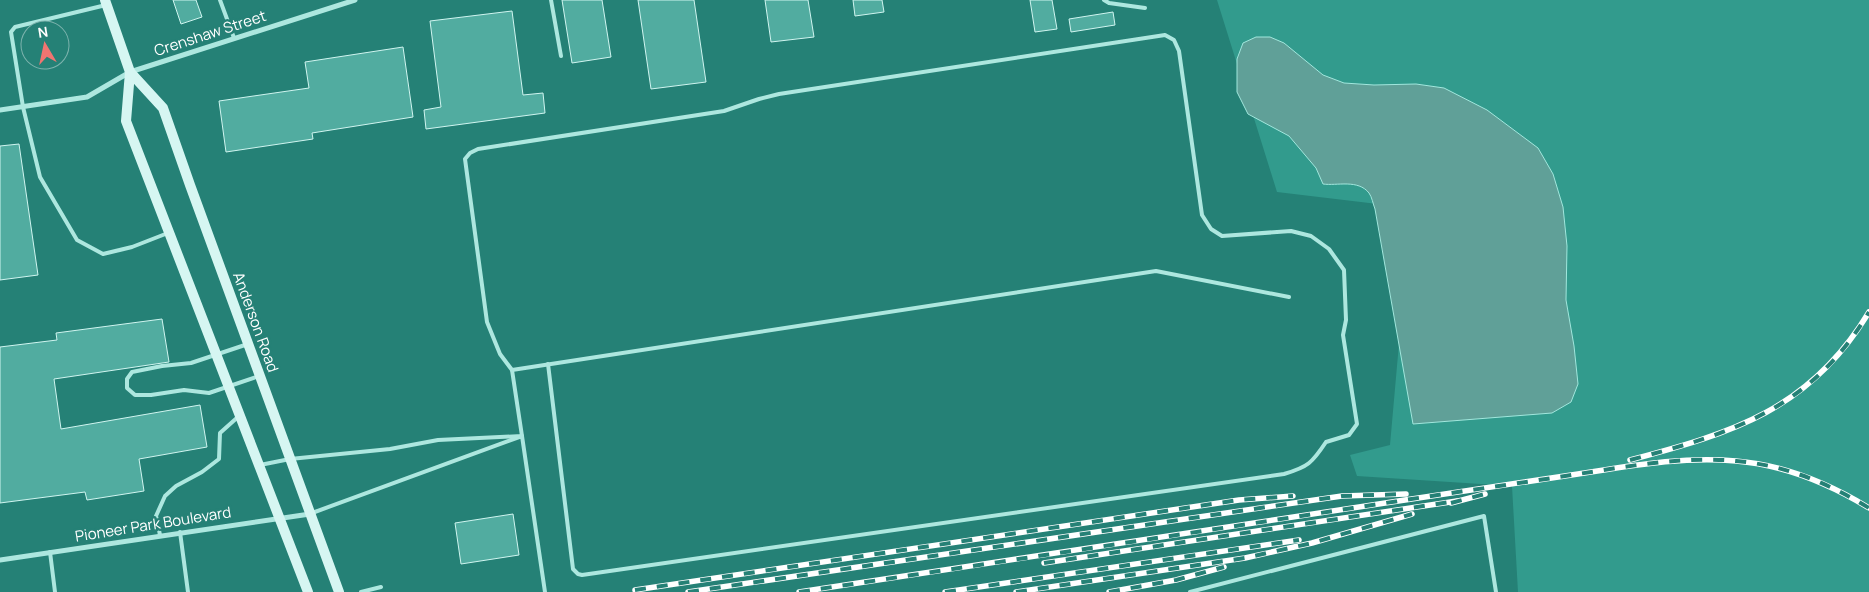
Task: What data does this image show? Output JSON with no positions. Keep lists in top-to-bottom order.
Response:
{
  "streets": {
    "main road": ["Anderson Road"],
    "street": ["Crenshaw Street", "Pioneer Park Boulevard"]
  },
  "crossings": [
    ["Crenshaw Street", "Anderson Road"],
    ["Anderson Road", "Pioneer Park Boulevard"]
  ],
  "north": "top"
}
